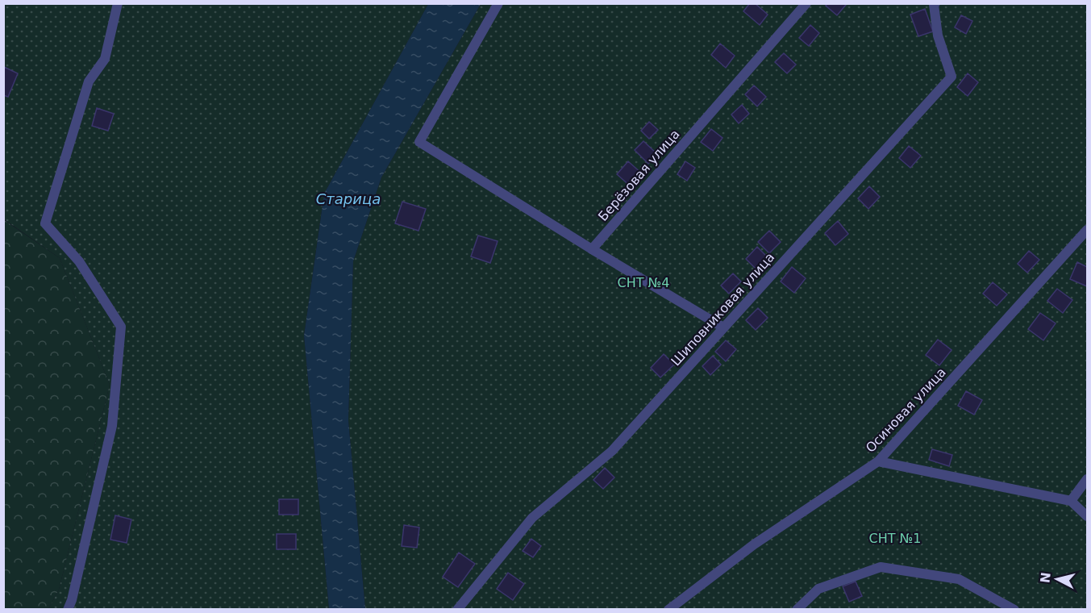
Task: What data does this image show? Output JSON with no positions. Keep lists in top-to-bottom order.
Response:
{
  "streets": {
    "street": ["Берёзовая улица", "Шиповниковая улица", "Осиновая улица"]
  },
  "water": ["Старица"],
  "parks": ["СНТ №4", "СНТ №1"],
  "north": "left"
}
